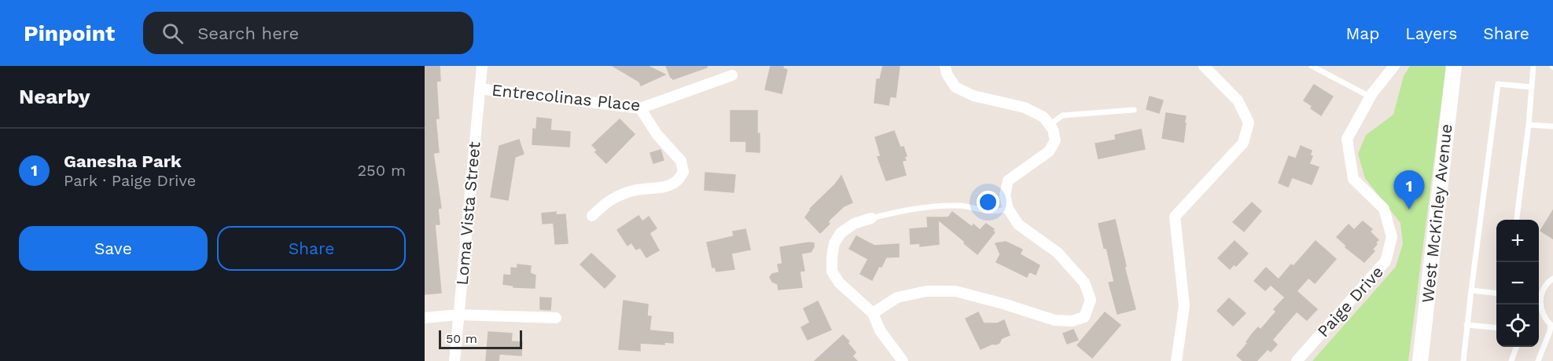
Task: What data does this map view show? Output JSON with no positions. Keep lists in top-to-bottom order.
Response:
{
  "streets": {
    "main road": ["West McKinley Avenue"],
    "street": ["Entrecolinas Place", "Loma Vista Street", "Paige Drive"]
  },
  "crossings": [
    ["Entrecolinas Place", "Loma Vista Street"]
  ],
  "scale_bar": "50 m",
  "page": {
    "header": "Pinpoint",
    "search": "Search here",
    "nav": ["Map", "Layers", "Share"],
    "heading": "Nearby",
    "list": [
      {
        "mark": "1",
        "name": "Ganesha Park",
        "note": "Park · Paige Drive",
        "value": "250 m"
      }
    ],
    "pins": "1",
    "buttons": ["Save", "Share"],
    "map_buttons": ["+", "−"],
    "scale": "50 m"
  }
}
